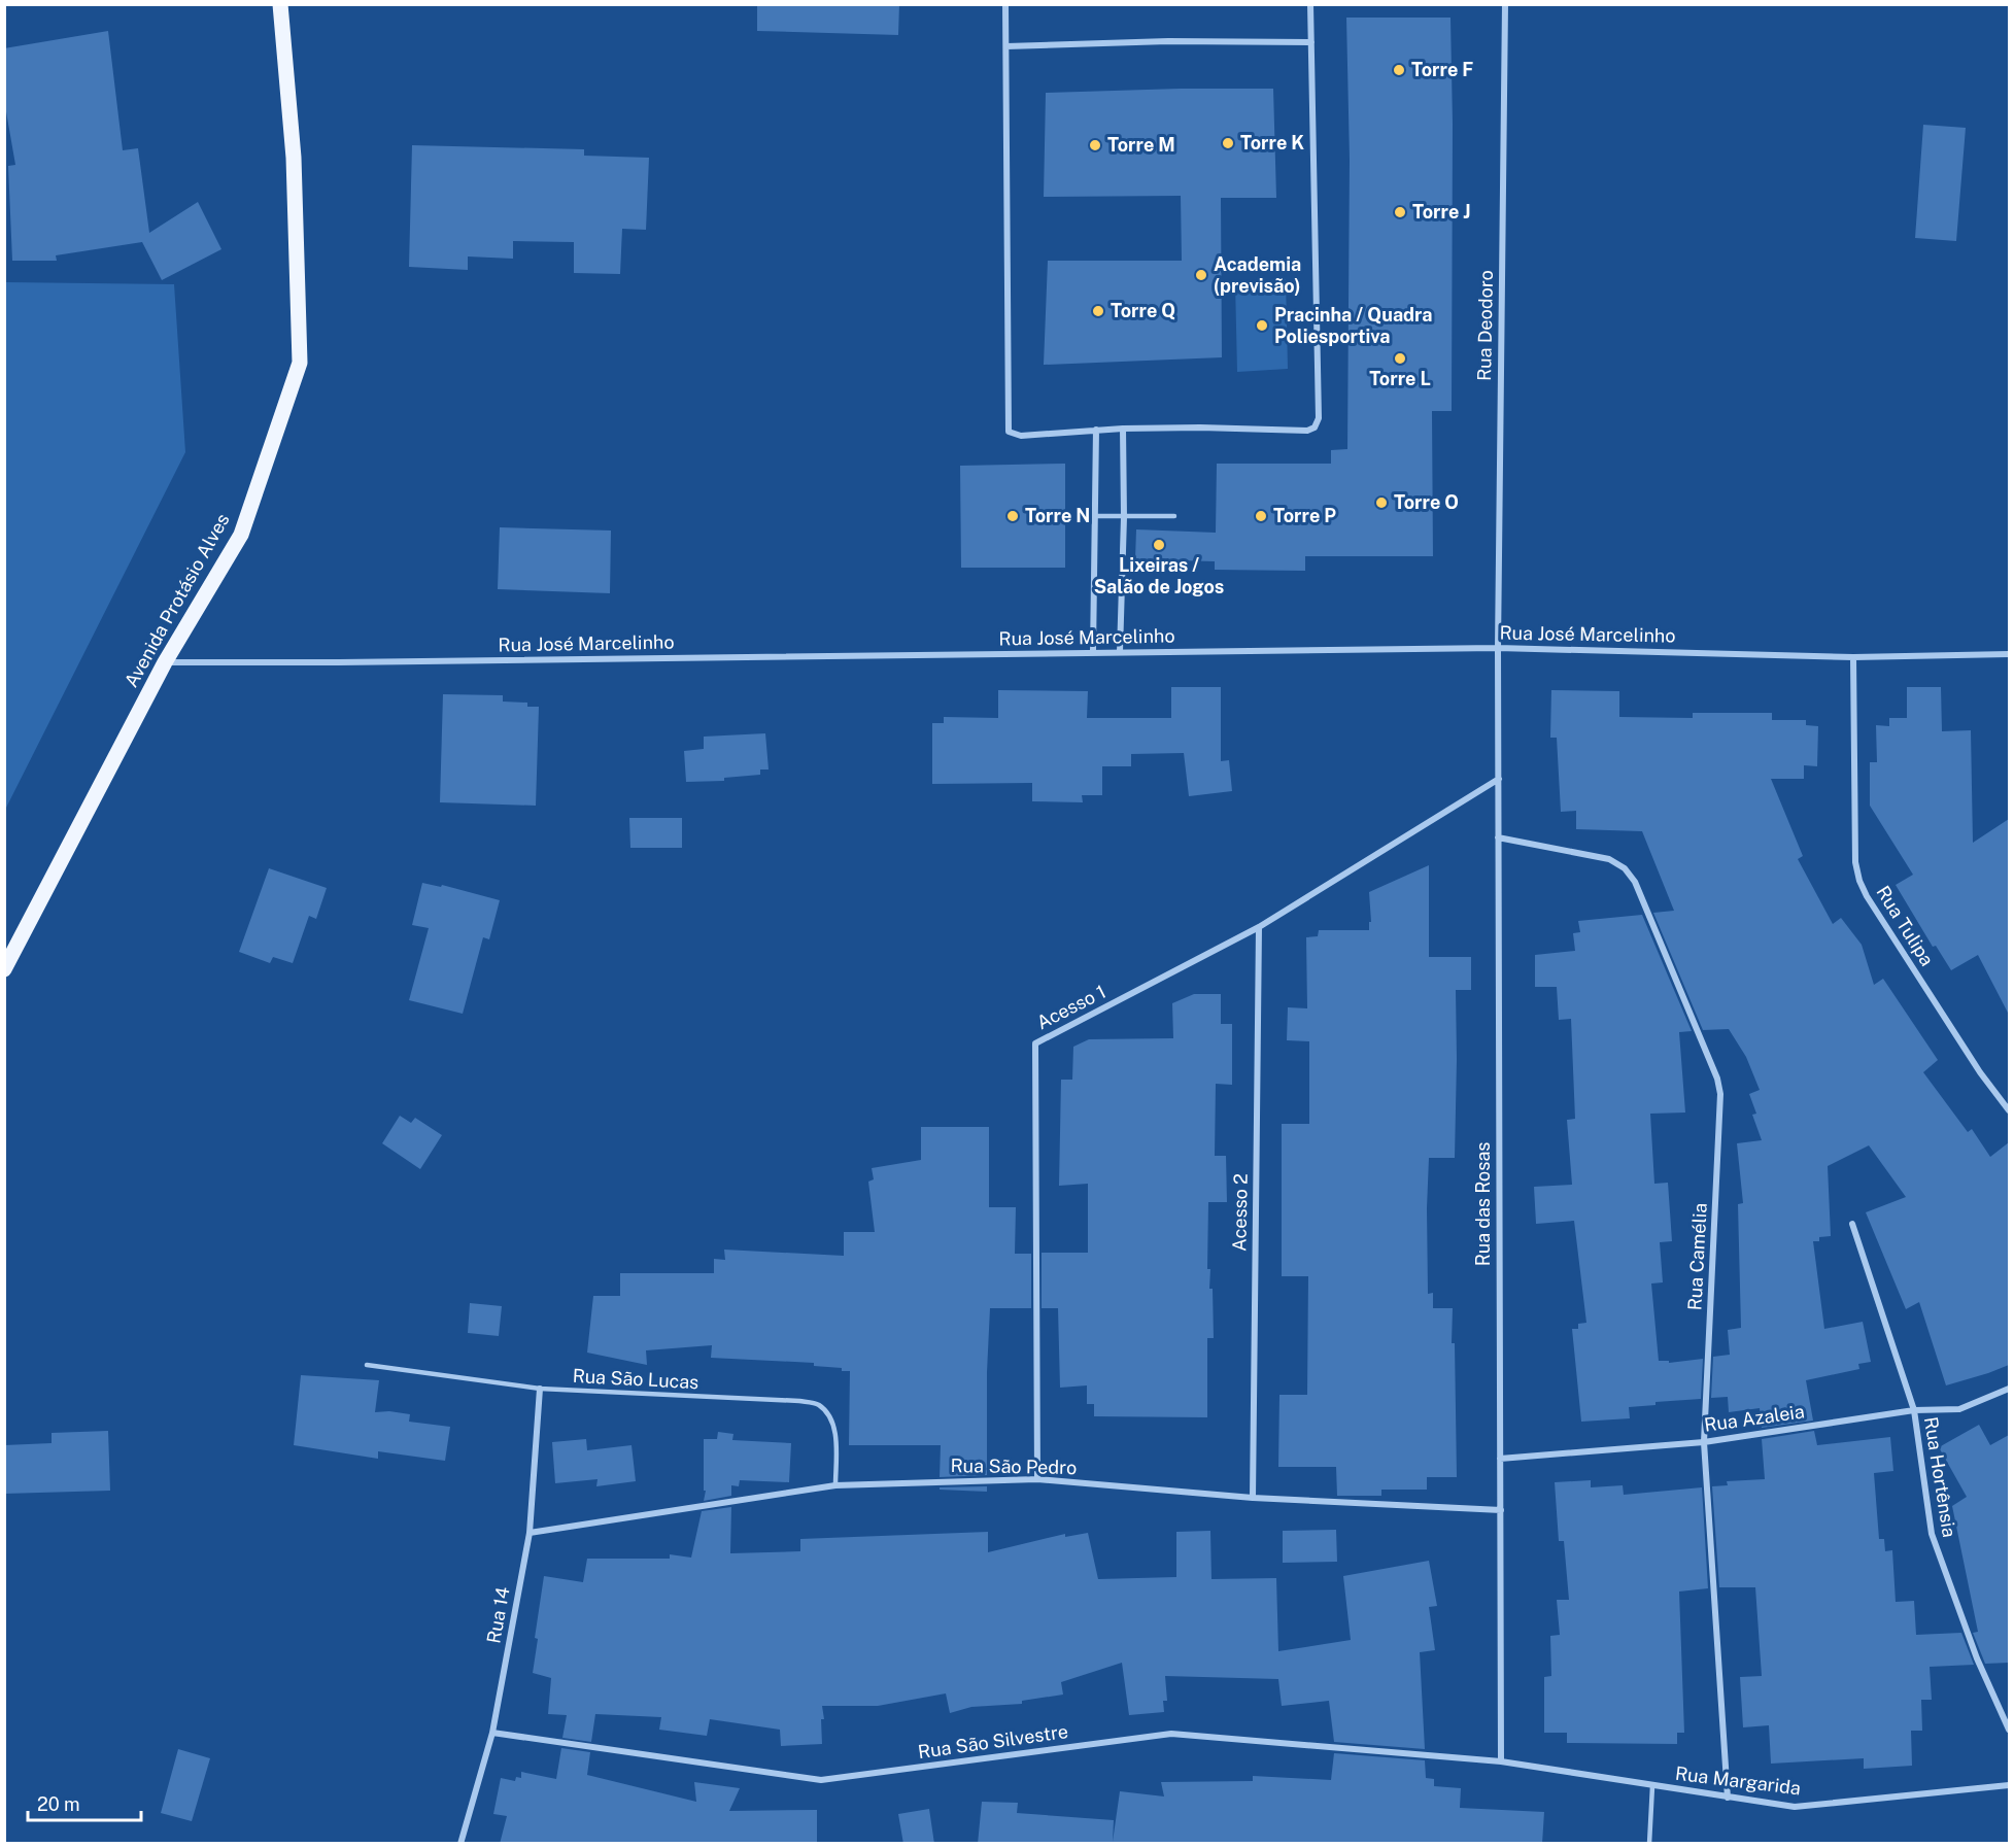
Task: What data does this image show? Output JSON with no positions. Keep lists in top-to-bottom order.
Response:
{
  "streets": {
    "main road": ["Avenida Protásio Alves"],
    "street": [
      "Rua Deodoro",
      "Rua José Marcelinho",
      "Rua Tulipa",
      "Acesso 1",
      "Rua das Rosas",
      "Acesso 2",
      "Rua Camélia",
      "Rua Azaleia",
      "Rua São Pedro",
      "Rua Hortênsia",
      "Rua 14",
      "Rua São Silvestre",
      "Rua Margarida"
    ],
    "lane": ["Rua São Lucas"]
  },
  "crossings": [
    ["Rua Deodoro", "Rua José Marcelinho"],
    ["Rua Deodoro", "Rua das Rosas"],
    ["Avenida Protásio Alves", "Rua José Marcelinho"],
    ["Rua José Marcelinho", "Rua Tulipa"],
    ["Rua José Marcelinho", "Rua das Rosas"],
    ["Acesso 1", "Rua das Rosas"],
    ["Acesso 1", "Acesso 2"],
    ["Acesso 1", "Rua São Pedro"],
    ["Rua das Rosas", "Rua Camélia"],
    ["Rua das Rosas", "Rua Azaleia"],
    ["Rua das Rosas", "Rua São Pedro"],
    ["Rua das Rosas", "Rua São Silvestre"],
    ["Rua das Rosas", "Rua Margarida"],
    ["Acesso 2", "Rua São Pedro"],
    ["Rua Camélia", "Rua Azaleia"],
    ["Rua Camélia", "Rua Margarida"],
    ["Rua São Lucas", "Rua São Pedro"],
    ["Rua São Lucas", "Rua 14"],
    ["Rua Azaleia", "Rua Hortênsia"],
    ["Rua São Pedro", "Rua 14"],
    ["Rua 14", "Rua São Silvestre"],
    ["Rua São Silvestre", "Rua Margarida"]
  ],
  "places": [
    "Torre F",
    "Torre K",
    "Torre M",
    "Torre J",
    "Academia (previsão)",
    "Torre Q",
    "Pracinha / Quadra Poliesportiva",
    "Torre L",
    "Torre O",
    "Torre N",
    "Torre P",
    "Lixeiras / Salão de Jogos"
  ],
  "scale_bar": "20 m"
}
